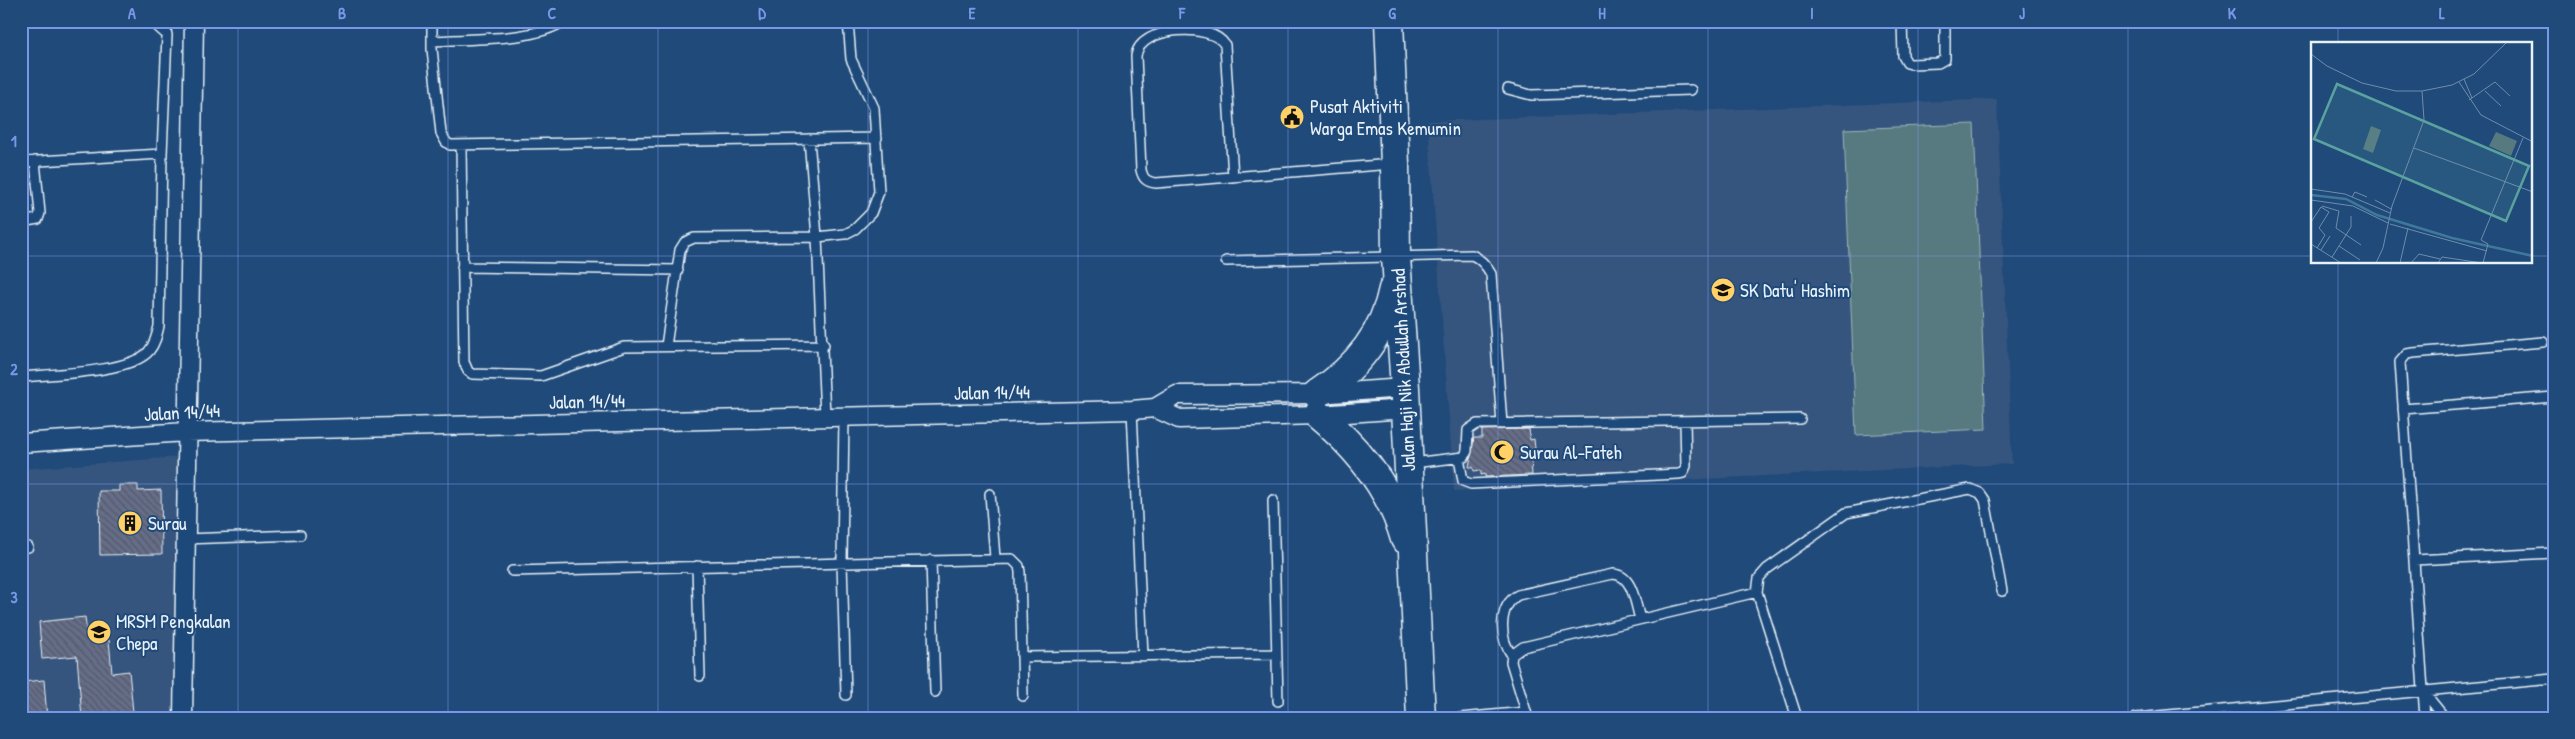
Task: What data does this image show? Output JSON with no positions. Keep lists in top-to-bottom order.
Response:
{
  "streets": {
    "main road": ["Jalan Haji Nik Abdullah Arshad"],
    "street": ["Jalan 14/44"]
  },
  "crossings": [
    ["Jalan Haji Nik Abdullah Arshad", "Jalan 14/44"]
  ],
  "places": {
    "public building": ["Pusat Aktiviti Warga Emas Kemumin"],
    "school or university": ["SK Datu' Hashim", "MRSM Pengkalan Chepa"],
    "mosque": ["Surau Al-Fateh"],
    "building": ["Surau"]
  },
  "grid": {
    "columns": [
      "A",
      "B",
      "C",
      "D",
      "E",
      "F",
      "G",
      "H",
      "I",
      "J",
      "K",
      "L"
    ],
    "rows": ["1", "2", "3"]
  }
}
